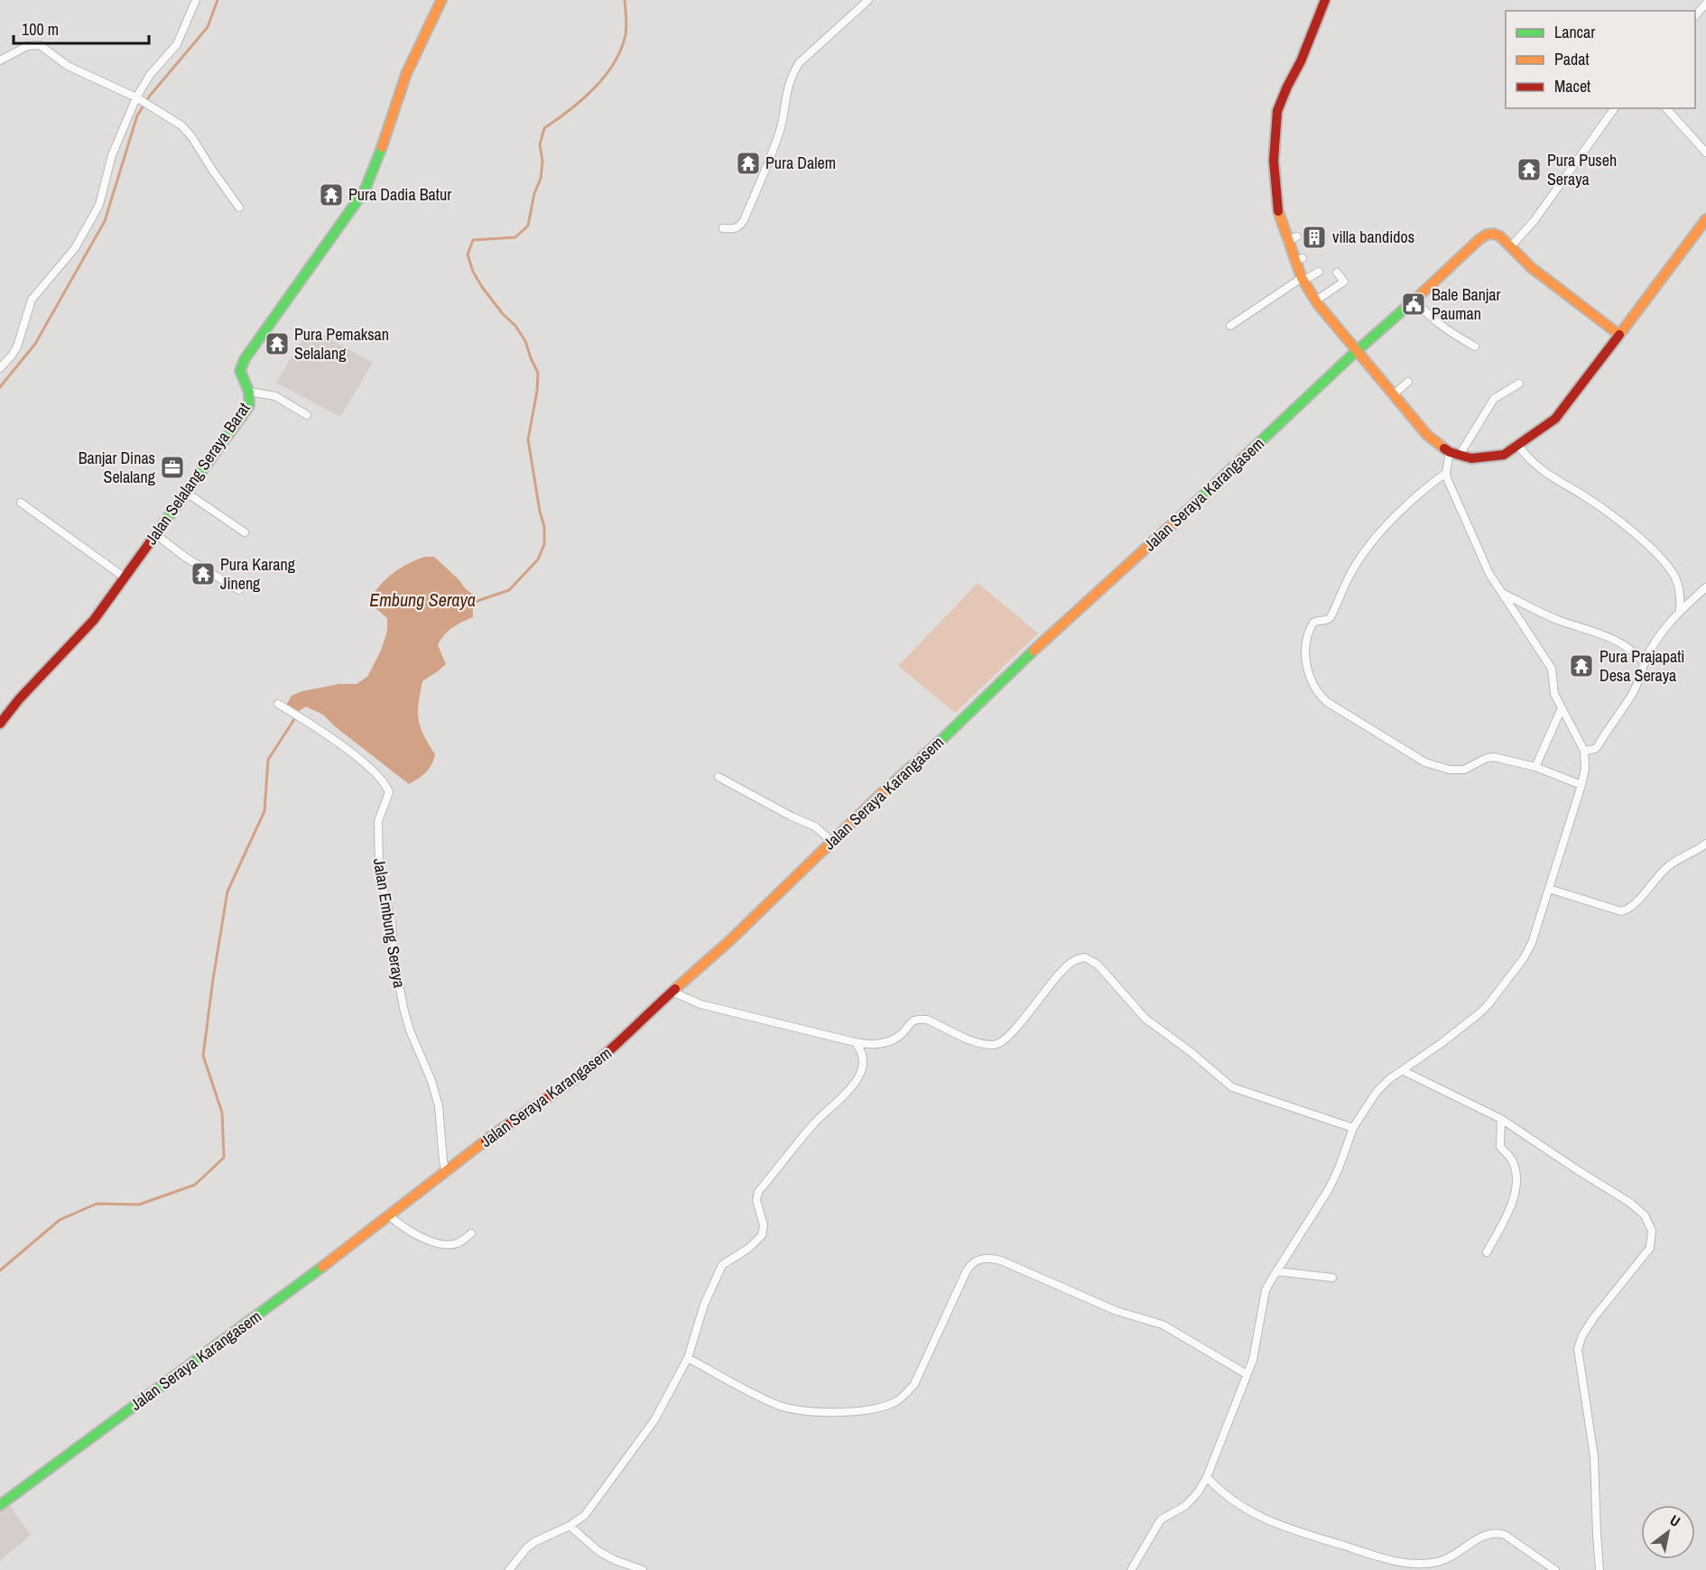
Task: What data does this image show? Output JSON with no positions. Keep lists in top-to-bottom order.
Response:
{
  "streets": {
    "street": ["Jalan Selalang Seraya Barat", "Jalan Seraya Karangasem", "Jalan Embung Seraya"]
  },
  "crossings": [
    ["Jalan Seraya Karangasem", "Jalan Embung Seraya"]
  ],
  "water": ["Embung Seraya"],
  "places": {
    "temple": [
      "Pura Dalem",
      "Pura Puseh Seraya",
      "Pura Dadia Batur",
      "Pura Pemaksan Selalang",
      "Pura Karang Jineng",
      "Pura Prajapati Desa Seraya"
    ],
    "building": ["villa bandidos"],
    "public building": ["Bale Banjar Pauman"],
    "office": ["Banjar Dinas Selalang"]
  },
  "legend": ["Lancar", "Padat", "Macet"],
  "scale_bar": "100 m",
  "north": "top right"
}
